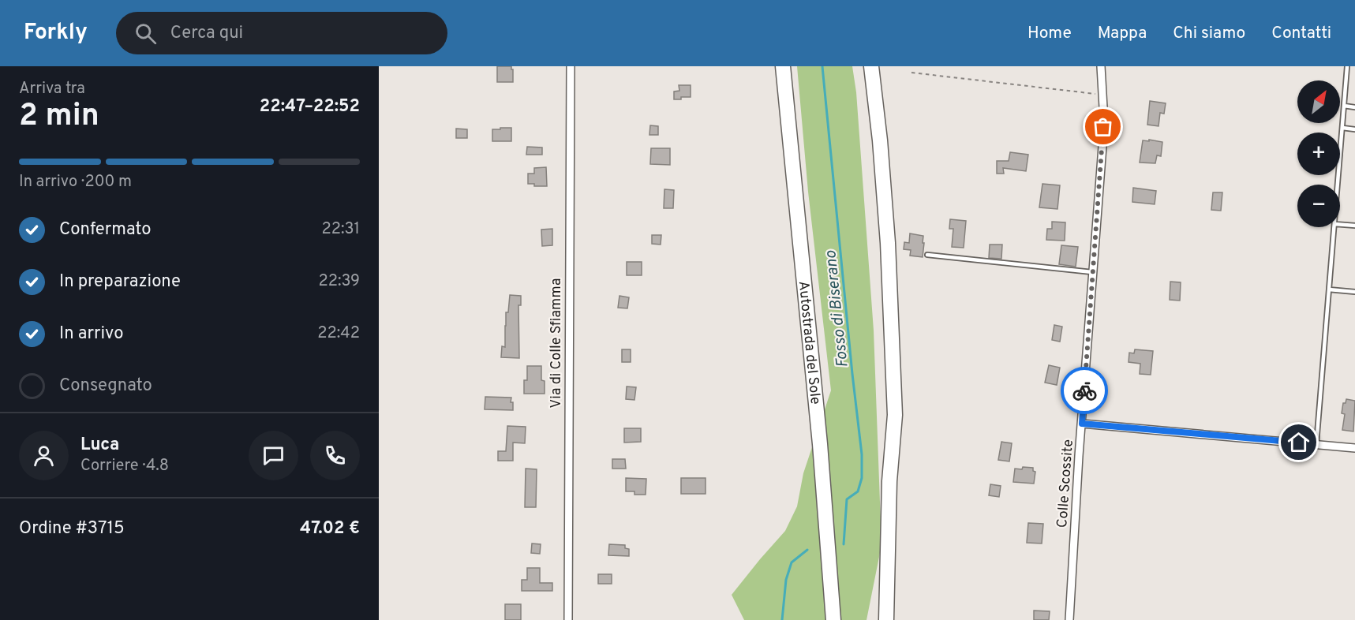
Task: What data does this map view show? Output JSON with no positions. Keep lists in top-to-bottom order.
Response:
{
  "streets": {
    "highway": ["Autostrada del Sole"],
    "street": ["Via di Colle Sfiamma", "Colle Scossite"]
  },
  "water": ["Fosso di Biserano"],
  "north": "top right",
  "page": {
    "header": "Forkly",
    "search": "Cerca qui",
    "nav": [
      "Home",
      "Mappa",
      "Chi siamo",
      "Contatti"
    ],
    "heading": ["2 min", "Arriva tra", "22:47–22:52"],
    "panel": [
      "Luca",
      "Corriere · 4.8",
      "Ordine #3715",
      "47.02 €"
    ],
    "map_buttons": ["+", "−"],
    "bar": "In arrivo · 200 m",
    "list": [
      ["Confermato", "22:31"],
      ["In preparazione", "22:39"],
      ["In arrivo", "22:42"],
      "Consegnato"
    ]
  }
}
